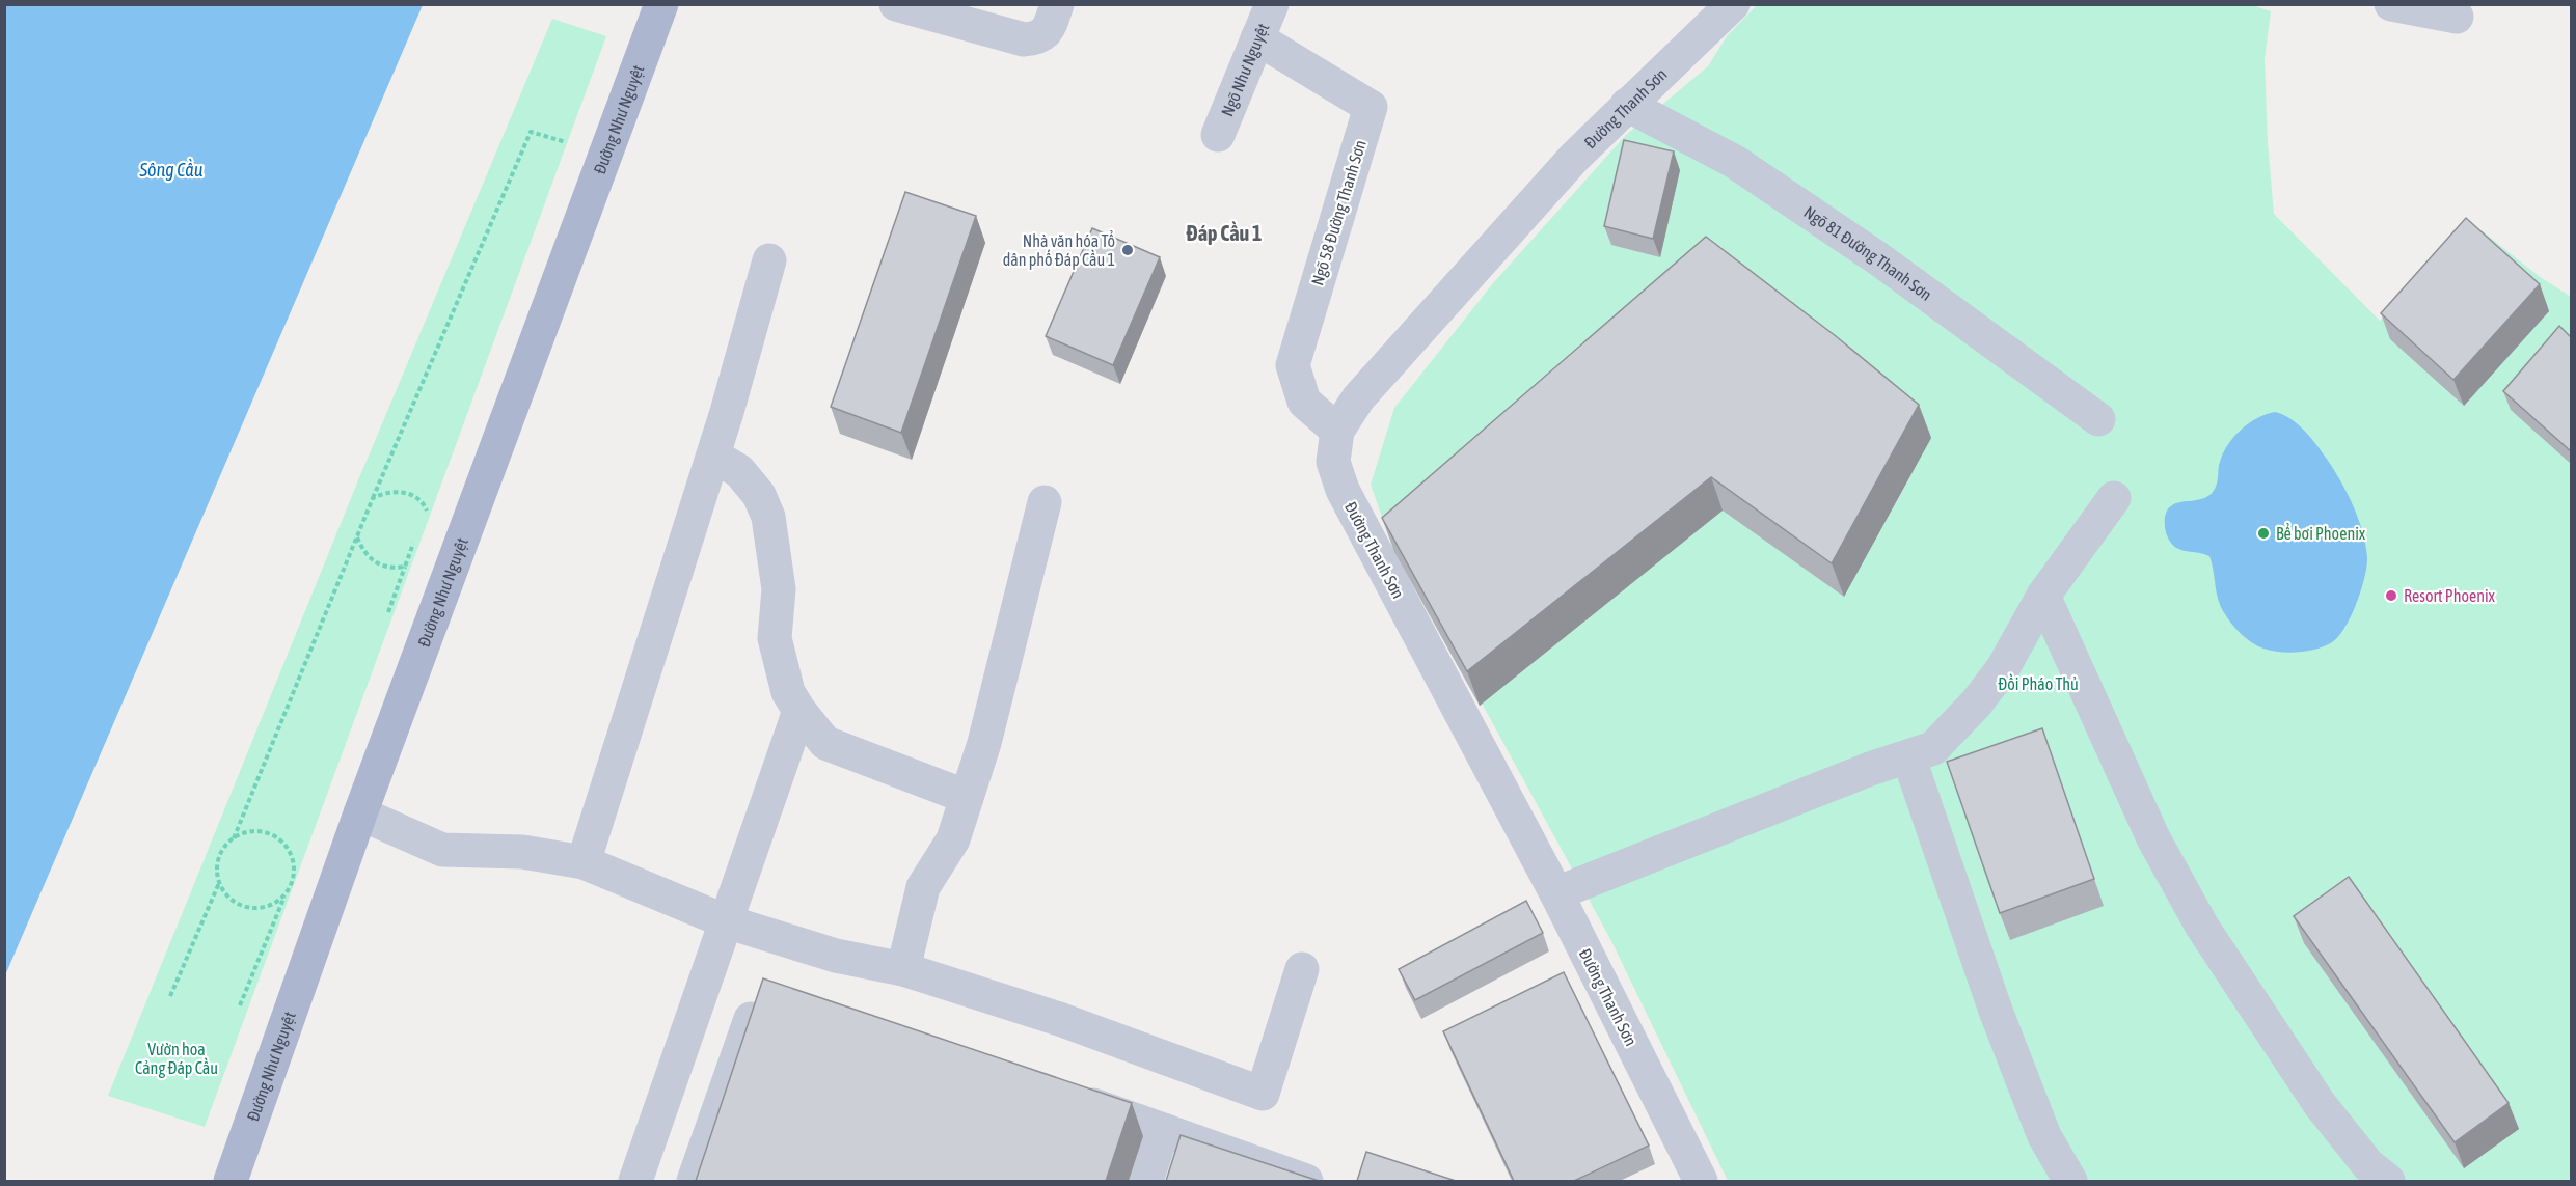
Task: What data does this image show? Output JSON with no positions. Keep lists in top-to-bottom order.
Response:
{
  "streets": {
    "main road": ["Đường Như Nguyệt"],
    "street": [
      "Ngõ Như Nguyệt",
      "Đường Thanh Sơn",
      "Ngõ 58 Đường Thanh Sơn",
      "Ngõ 81 Đường Thanh Sơn"
    ]
  },
  "crossings": [
    ["Ngõ Như Nguyệt", "Ngõ 58 Đường Thanh Sơn"],
    ["Đường Thanh Sơn", "Ngõ 58 Đường Thanh Sơn"],
    ["Đường Thanh Sơn", "Ngõ 81 Đường Thanh Sơn"]
  ],
  "districts": ["Đáp Cầu 1"],
  "water": ["Sông Cầu"],
  "parks": ["Đồi Pháo Thủ", "Vườn hoa Cảng Đáp Cầu"],
  "places": ["Nhà văn hóa Tổ dân phố Đáp Cầu 1", "Bể bơi Phoenix", "Resort Phoenix"]
}
